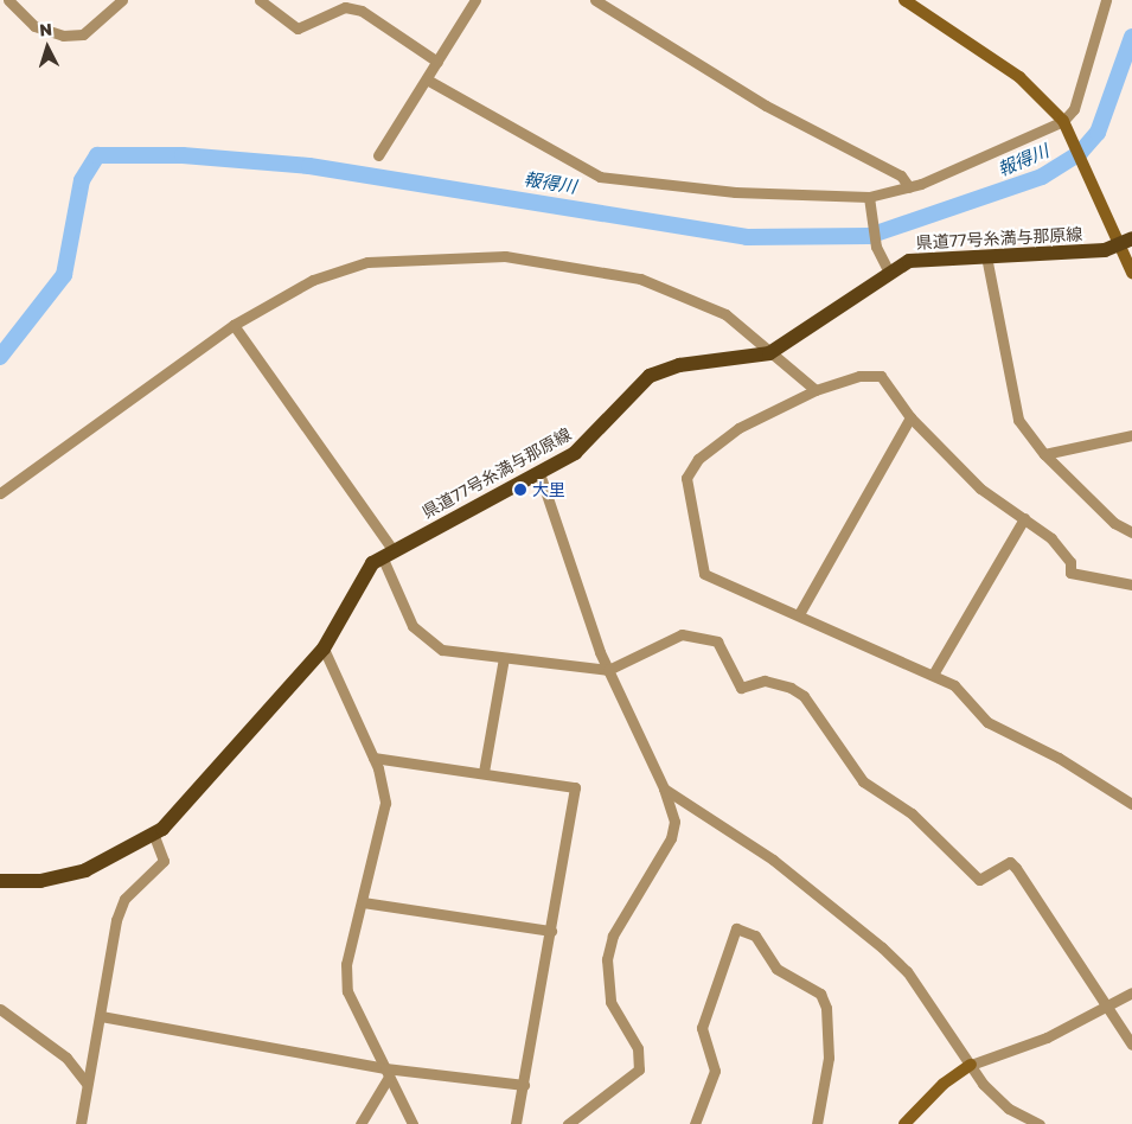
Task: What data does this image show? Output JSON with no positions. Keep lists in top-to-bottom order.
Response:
{
  "streets": {
    "main road": ["県道77号糸満与那原線"]
  },
  "water": ["報得川"],
  "places": ["大里"],
  "north": "top"
}
